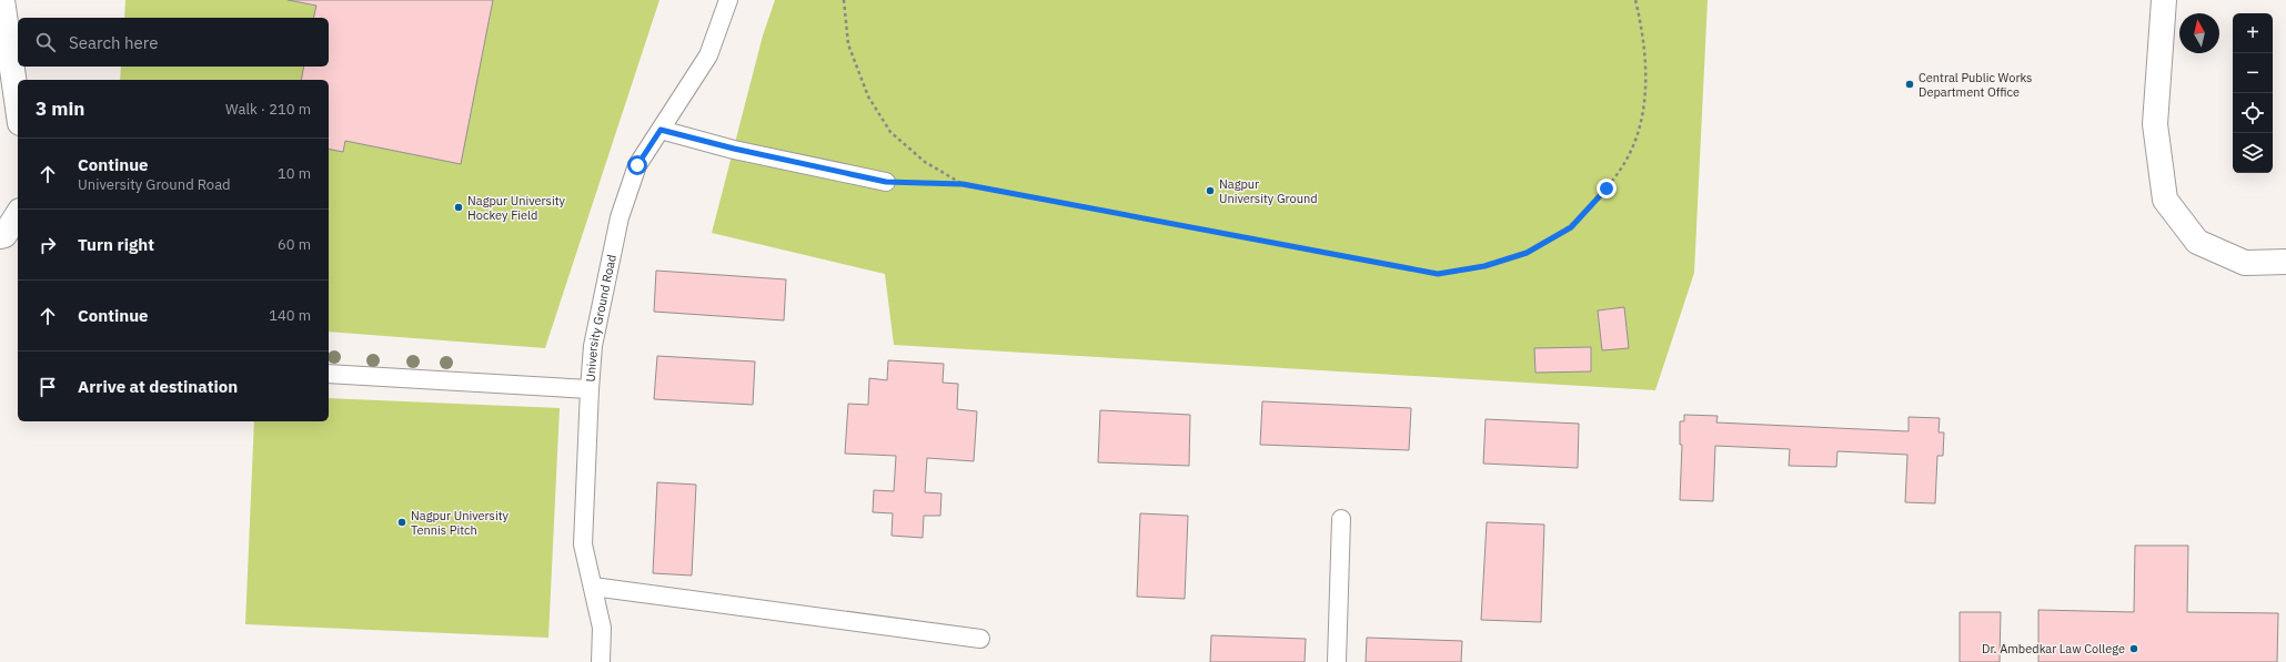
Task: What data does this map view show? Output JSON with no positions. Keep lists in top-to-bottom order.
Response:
{
  "streets": {
    "lane": ["University Ground Road"]
  },
  "places": [
    "Central Public Works Department Office",
    "Nagpur University Ground",
    "Nagpur University Hockey Field",
    "Nagpur University Tennis Pitch",
    "Dr. Ambedkar Law College"
  ],
  "north": "top",
  "page": {
    "map_buttons": ["+", "−"],
    "search": "Search here",
    "heading": ["3 min", "Walk · 210 m"],
    "list": [
      ["Continue", "University Ground Road", "10 m"],
      ["Turn right", "60 m"],
      ["Continue", "140 m"],
      "Arrive at destination"
    ]
  }
}
